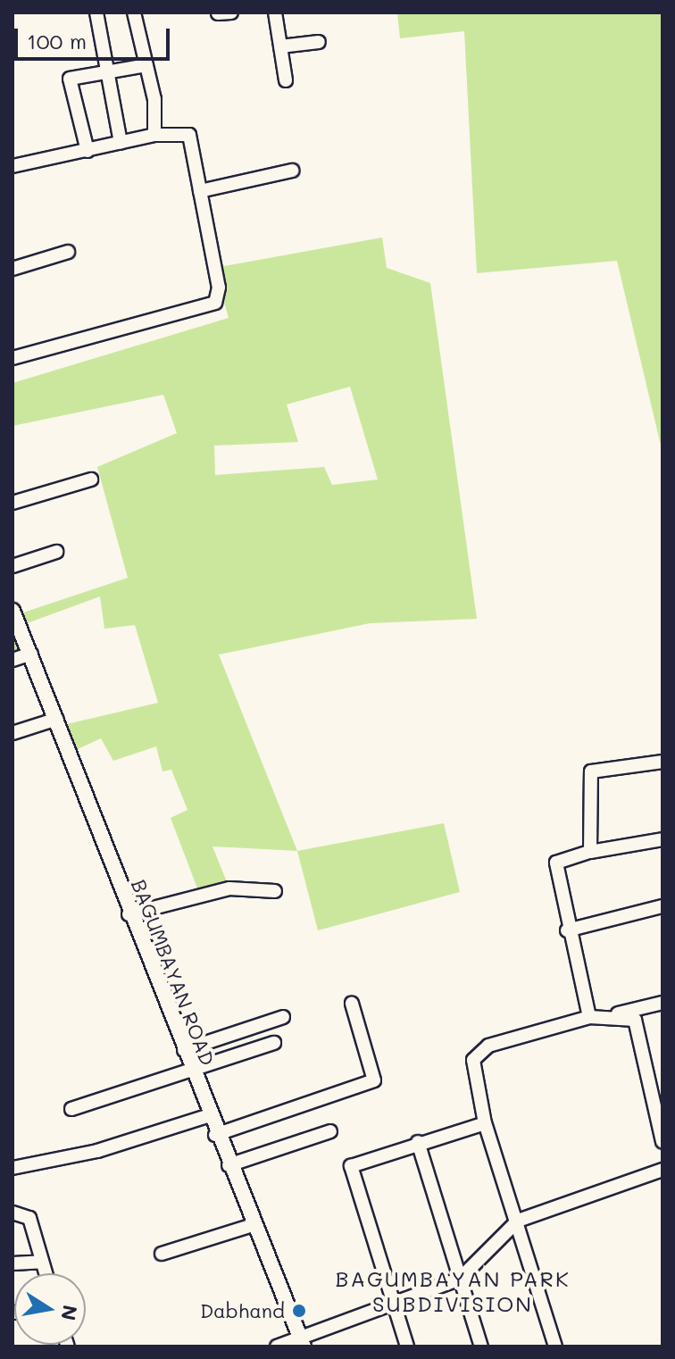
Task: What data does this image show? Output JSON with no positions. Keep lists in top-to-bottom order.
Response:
{
  "streets": {
    "street": ["BAGUMBAYAN ROAD"]
  },
  "districts": ["BAGUMBAYAN PARK SUBDIVISION"],
  "places": ["Dabhand"],
  "scale_bar": "100 m",
  "north": "right"
}
